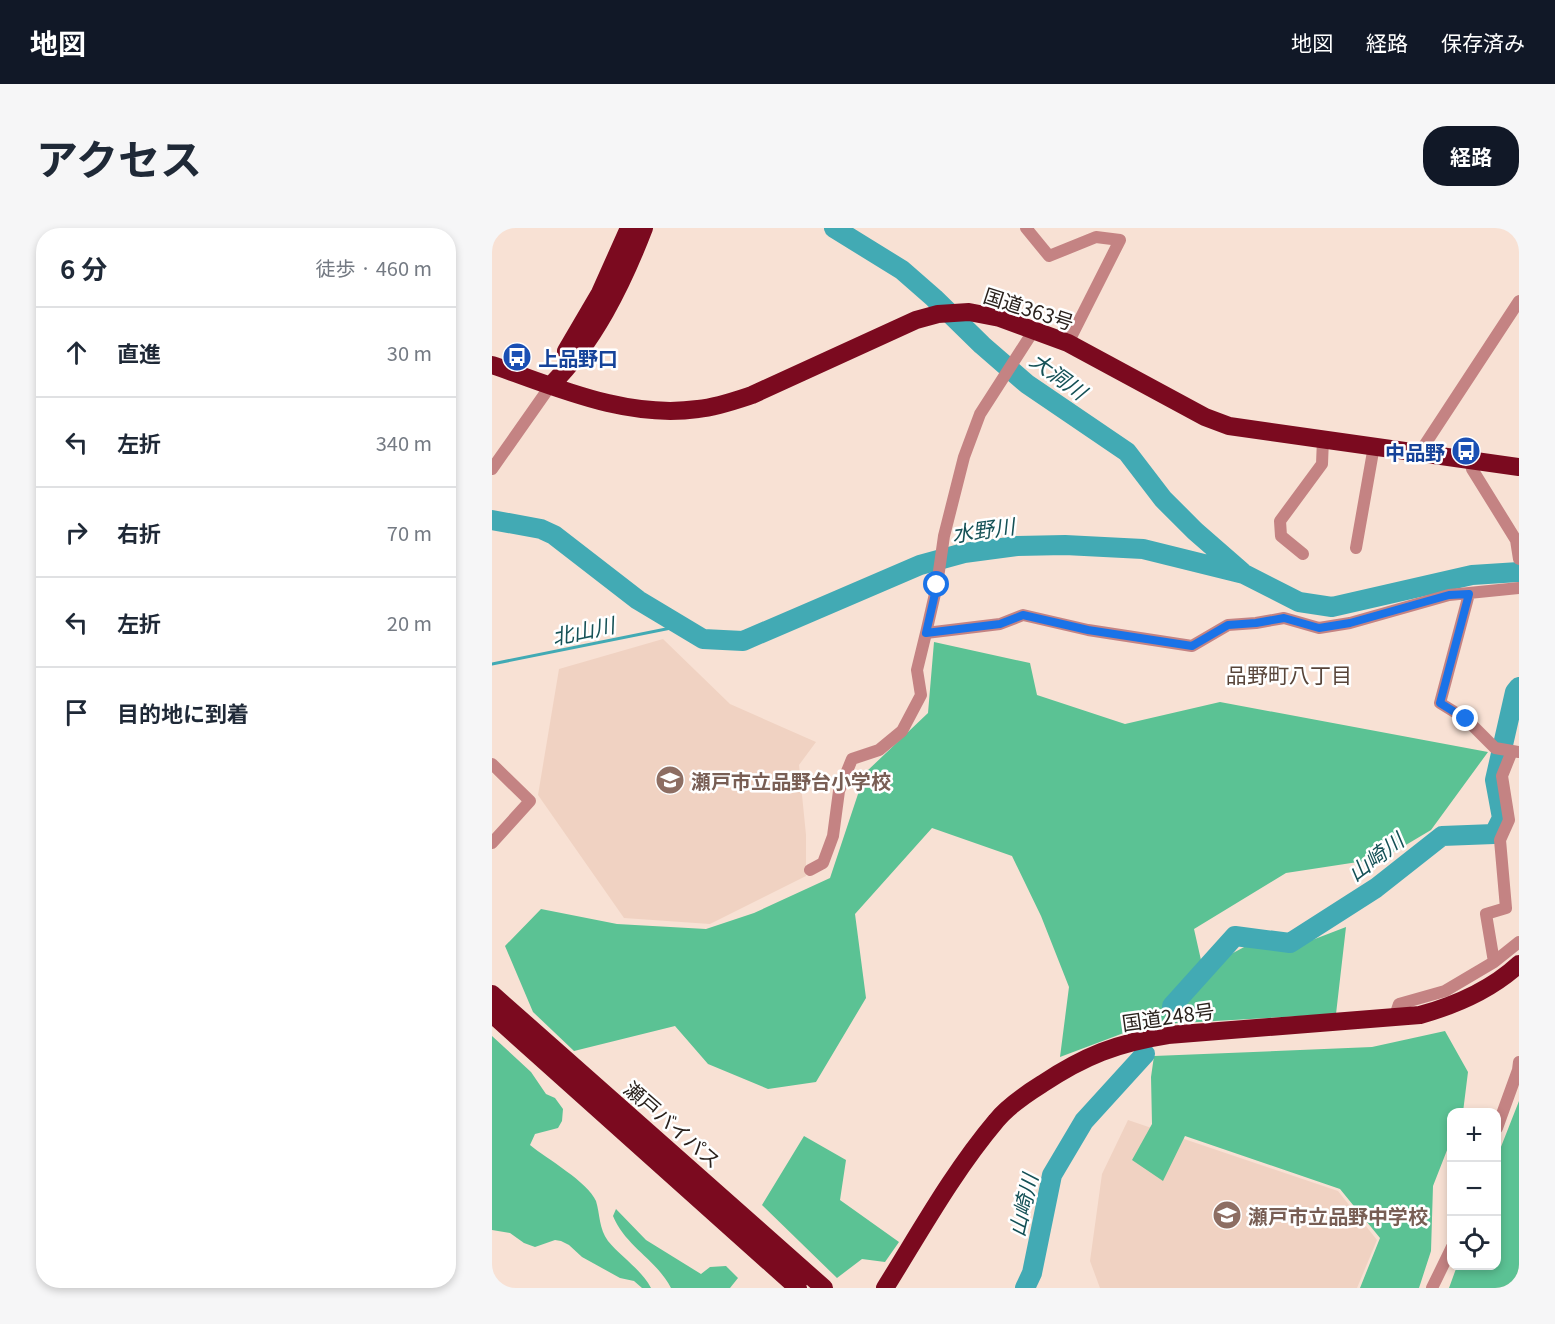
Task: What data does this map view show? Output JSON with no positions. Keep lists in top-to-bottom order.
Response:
{
  "streets": {
    "highway": ["国道363号", "国道248号", "瀬戸バイパス"]
  },
  "districts": ["品野町八丁目"],
  "water": [
    "大洞川",
    "水野川",
    "北山川",
    "山崎川"
  ],
  "places": {
    "bus stop": ["上品野口", "中品野"],
    "school or university": ["瀬戸市立品野台小学校", "瀬戸市立品野中学校"]
  },
  "page": {
    "header": "地図",
    "nav": ["地図", "経路", "保存済み"],
    "title": "アクセス",
    "buttons": "経路",
    "heading": ["6 分", "徒歩 · 460 m"],
    "list": [
      ["直進", "30 m"],
      ["左折", "340 m"],
      ["右折", "70 m"],
      ["左折", "20 m"],
      "目的地に到着"
    ],
    "map_buttons": ["+", "−"]
  }
}
